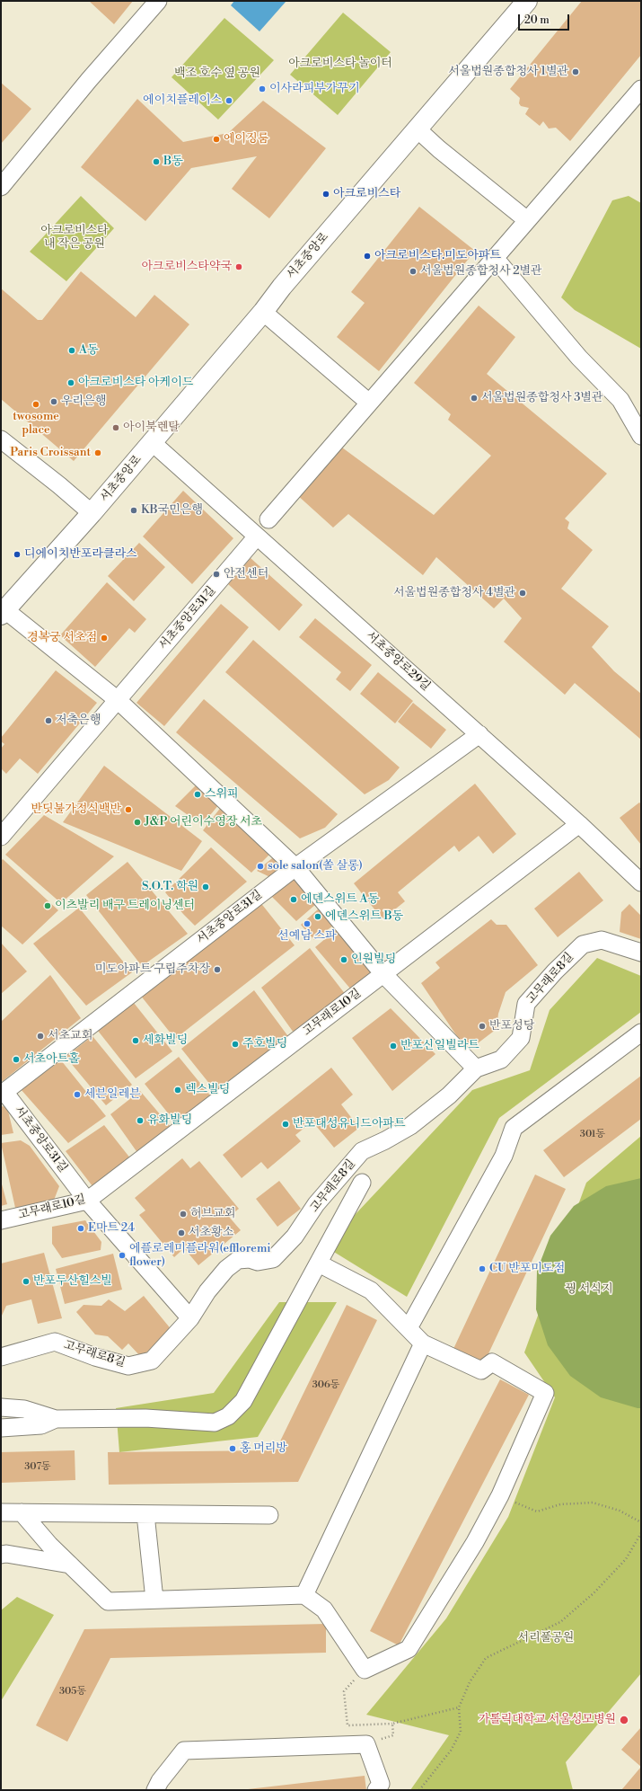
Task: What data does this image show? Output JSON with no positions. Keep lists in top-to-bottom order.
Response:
{
  "streets": {
    "main road": ["서초중앙로"],
    "street": [
      "서초중앙로31길",
      "서초중앙로29길",
      "고무래로8길",
      "고무래로10길"
    ]
  },
  "crossings": [
    ["서초중앙로", "서초중앙로29길"],
    ["서초중앙로31길", "서초중앙로29길"],
    ["서초중앙로31길", "고무래로8길"],
    ["서초중앙로31길", "고무래로10길"],
    ["서초중앙로29길", "고무래로10길"]
  ],
  "parks": [
    "아크로비스타 놀이터",
    "백조 호수 옆 공원",
    "아크로비스타 내 작은 공원",
    "꿩 서식지",
    "서리풀공원"
  ],
  "places": [
    "서울법원종합청사 1별관",
    "이사라피부가꾸기",
    "에이치플레이스",
    "에이징룸",
    "B동",
    "아크로비스타",
    "아크로비스타.미도아파트",
    "아크로비스타약국",
    "서울법원종합청사 2별관",
    "A동",
    "아크로비스타 아케이드",
    "서울법원종합청사 3별관",
    "우리은행",
    "twosome place",
    "아이북렌탈",
    "Paris Croissant",
    "KB국민은행",
    "디에이치반포라클라스",
    "안전센터",
    "서울법원종합청사 4별관",
    "경복궁 서초점",
    "저축은행",
    "스위피",
    "반딧불가정식백반",
    "J&P 어린이수영장 서초",
    "sole salon(쏠 살롱)",
    "S.O.T. 학원",
    "에덴스위트 A동",
    "이츠발리 배구 트레이닝센터",
    "에덴스위트 B동",
    "선예담 스파",
    "인원빌딩",
    "미도아파트 구립주차장",
    "반포성당",
    "서초교회",
    "세화빌딩",
    "주호빌딩",
    "반포신일빌라트",
    "서초아트홀",
    "렉스빌딩",
    "세븐일레븐",
    "유화빌딩",
    "반포대성유니드아파트",
    "허브교회",
    "E마트 24",
    "서초황소",
    "에플로레미플라워(effloremi flower)",
    "CU 반포미도점",
    "반포두산힐스빌",
    "홍 머리방",
    "가톨릭대학교 서울성모병원"
  ],
  "house_numbers": [
    "301동",
    "306동",
    "307동",
    "305동"
  ],
  "scale_bar": "20 m"
}
